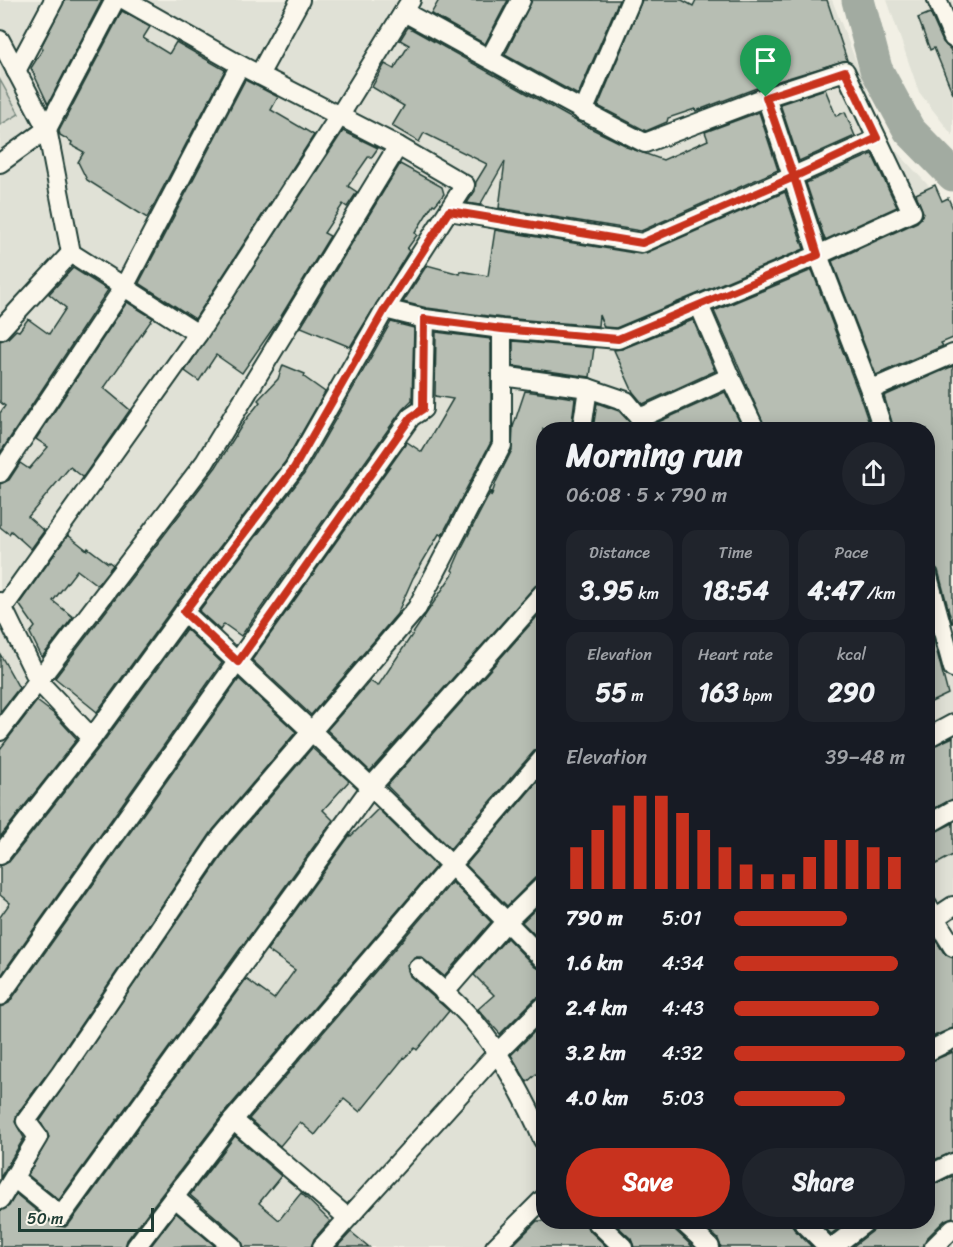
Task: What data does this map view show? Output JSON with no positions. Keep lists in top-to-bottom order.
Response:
{
  "scale_bar": "50 m",
  "page": {
    "heading": ["Morning run", "06:08 · 5 × 790 m"],
    "stats": [
      ["Distance", "3.95 km"],
      ["Time", "18:54"],
      ["Pace", "4:47 /km"],
      ["Elevation", "55 m"],
      ["Heart rate", "163 bpm"],
      ["kcal", "290"]
    ],
    "chart": ["Elevation", "39–48 m"],
    "list": [
      {
        "name": "790 m",
        "note": "5:01"
      },
      {
        "name": "1.6 km",
        "note": "4:34"
      },
      {
        "name": "2.4 km",
        "note": "4:43"
      },
      {
        "name": "3.2 km",
        "note": "4:32"
      },
      {
        "name": "4.0 km",
        "note": "5:03"
      }
    ],
    "buttons": ["Save", "Share"],
    "scale": "50 m"
  }
}
